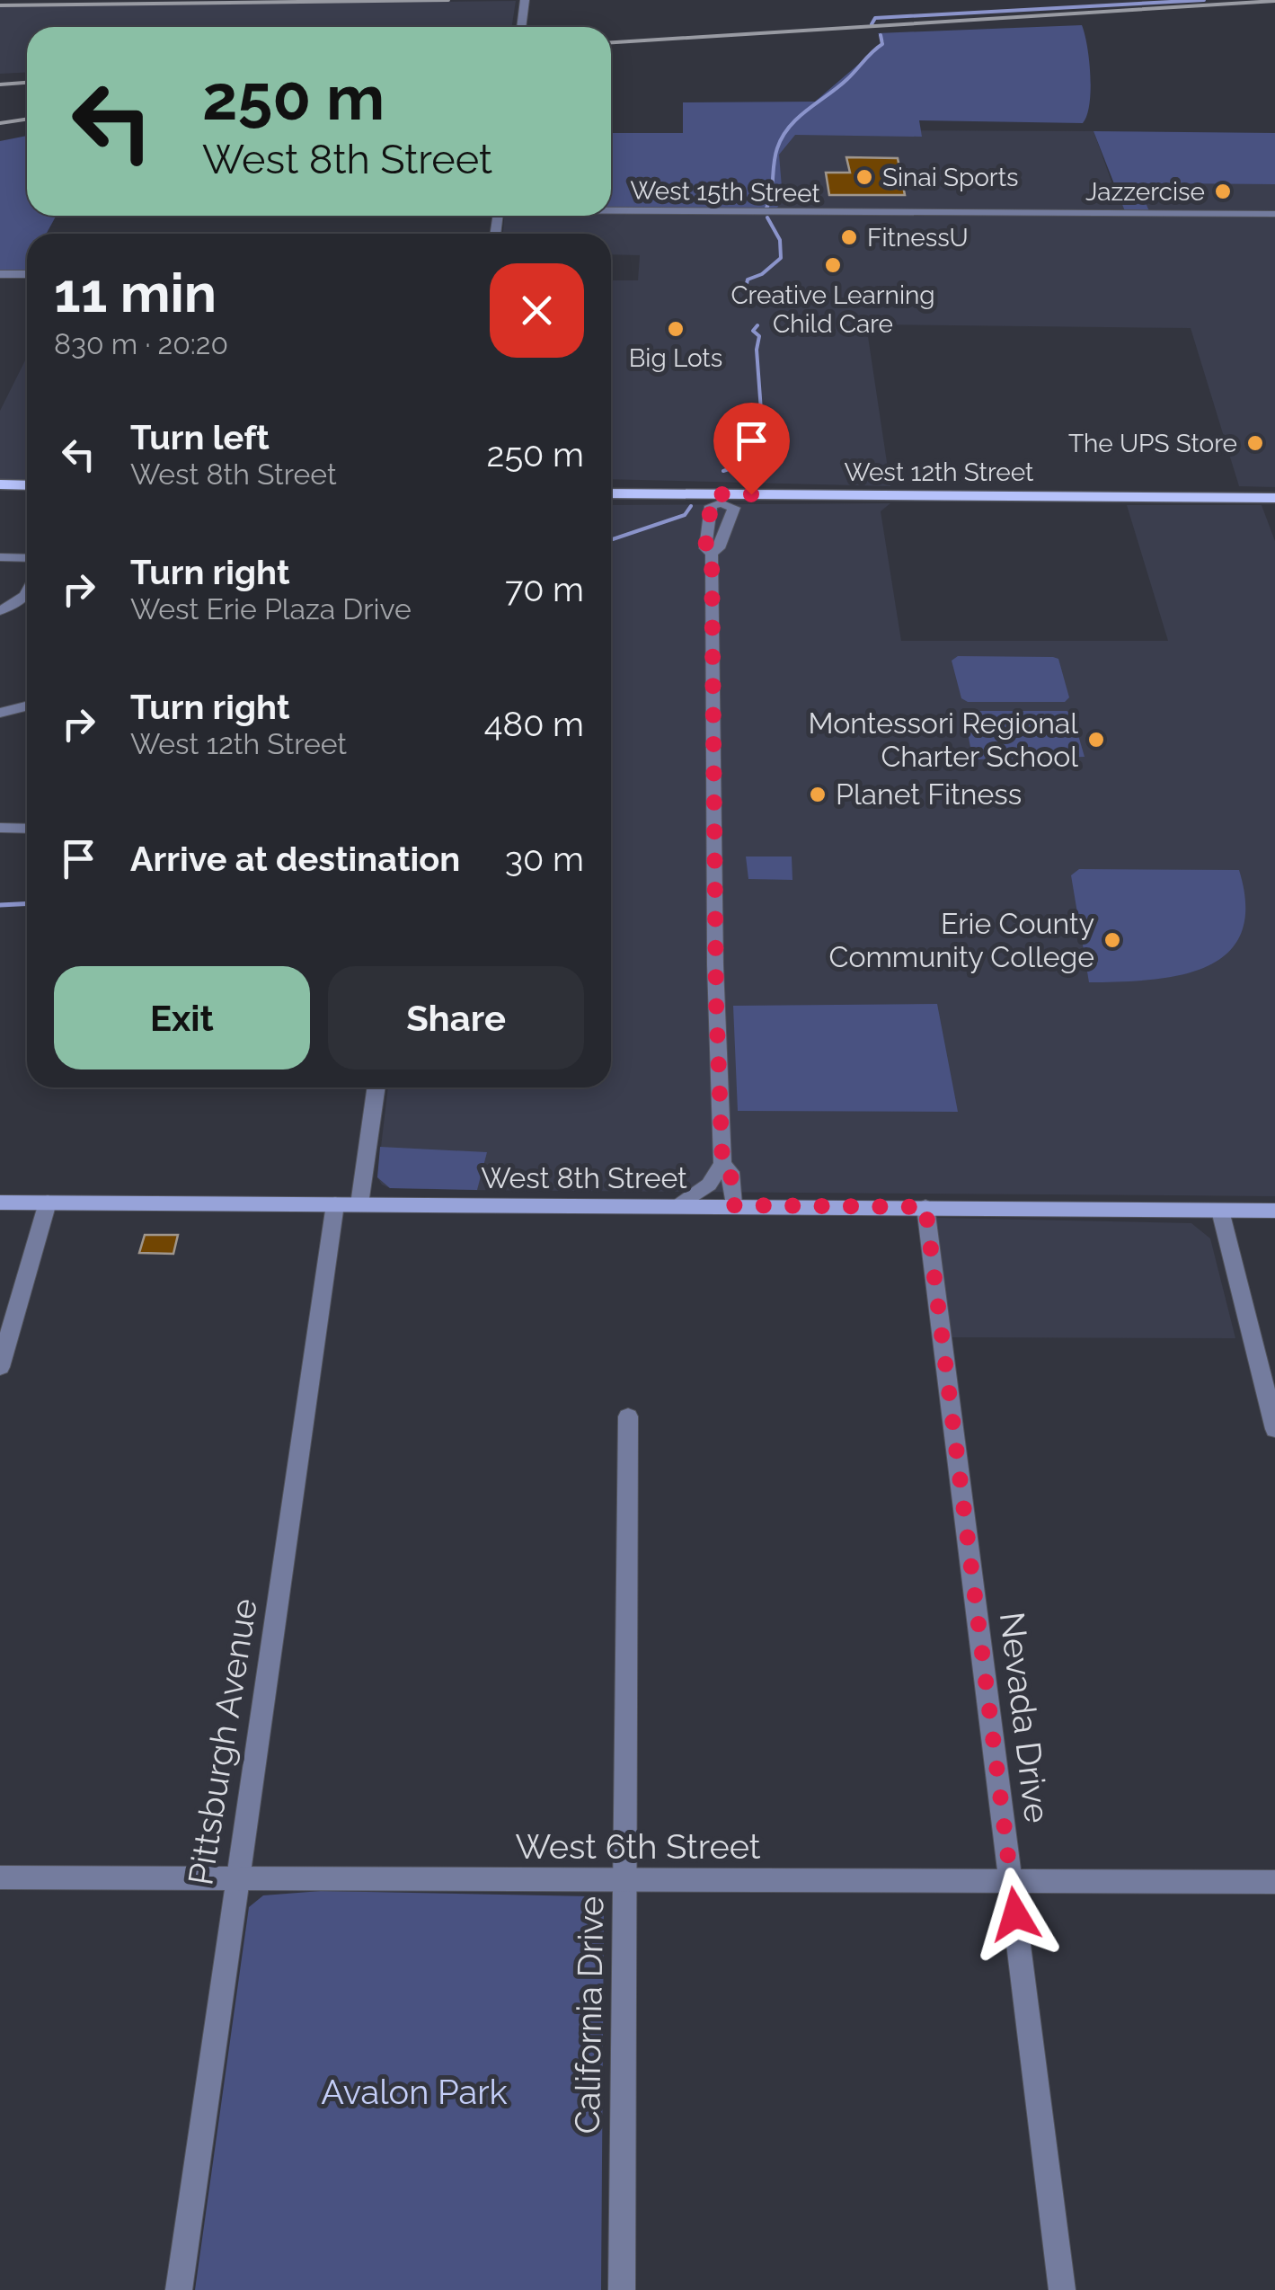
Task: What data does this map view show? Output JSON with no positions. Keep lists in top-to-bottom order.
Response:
{
  "streets": {
    "main road": ["West 12th Street", "West 8th Street"],
    "street": [
      "West 15th Street",
      "Nevada Drive",
      "Pittsburgh Avenue",
      "West 6th Street",
      "California Drive"
    ]
  },
  "crossings": [
    ["West 8th Street", "Nevada Drive"],
    ["West 8th Street", "Pittsburgh Avenue"],
    ["Nevada Drive", "West 6th Street"],
    ["Pittsburgh Avenue", "West 6th Street"],
    ["West 6th Street", "California Drive"]
  ],
  "parks": ["Avalon Park"],
  "places": [
    "Sinai Sports",
    "Jazzercise",
    "FitnessU",
    "Creative Learning Child Care",
    "Big Lots",
    "The UPS Store",
    "Montessori Regional Charter School",
    "Planet Fitness",
    "Erie County Community College"
  ],
  "page": {
    "turn": ["250 m", "West 8th Street"],
    "heading": ["11 min", "830 m · 20:20"],
    "list": [
      {
        "name": "Turn left",
        "note": "West 8th Street",
        "value": "250 m"
      },
      {
        "name": "Turn right",
        "note": "West Erie Plaza Drive",
        "value": "70 m"
      },
      {
        "name": "Turn right",
        "note": "West 12th Street",
        "value": "480 m"
      },
      {
        "name": "Arrive at destination",
        "value": "30 m"
      }
    ],
    "buttons": ["Exit", "Share"]
  }
}
